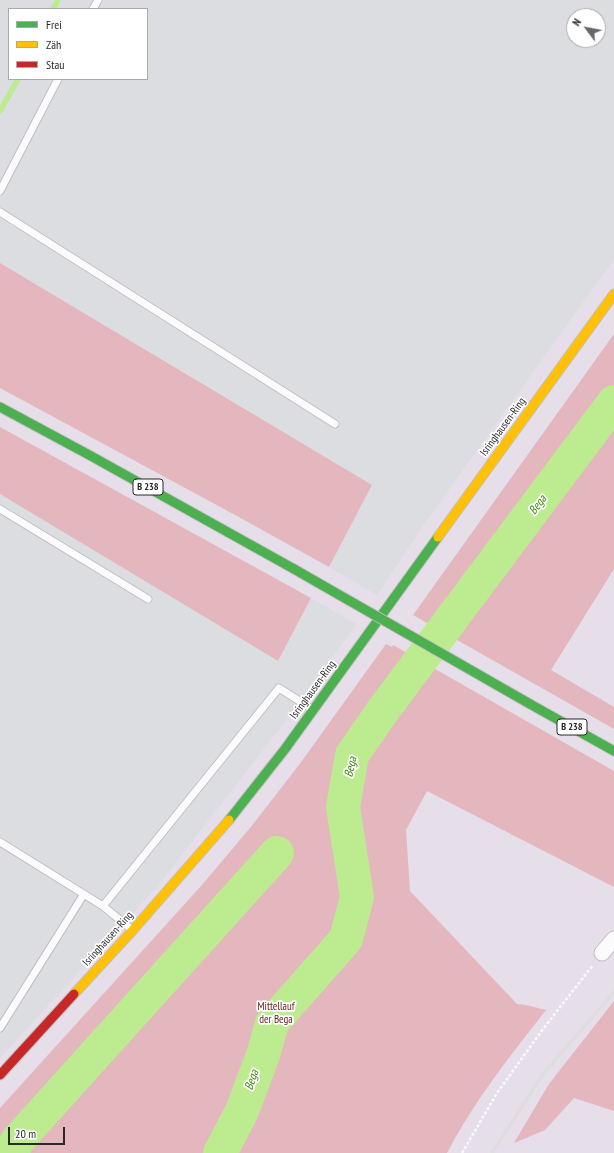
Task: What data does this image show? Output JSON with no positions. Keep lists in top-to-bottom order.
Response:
{
  "streets": {
    "street": ["Isringhausen-Ring", "B 238"]
  },
  "water": ["Bega"],
  "parks": ["Mittellauf der Bega"],
  "legend": ["Frei", "Zäh", "Stau"],
  "scale_bar": "20 m",
  "north": "top left"
}
